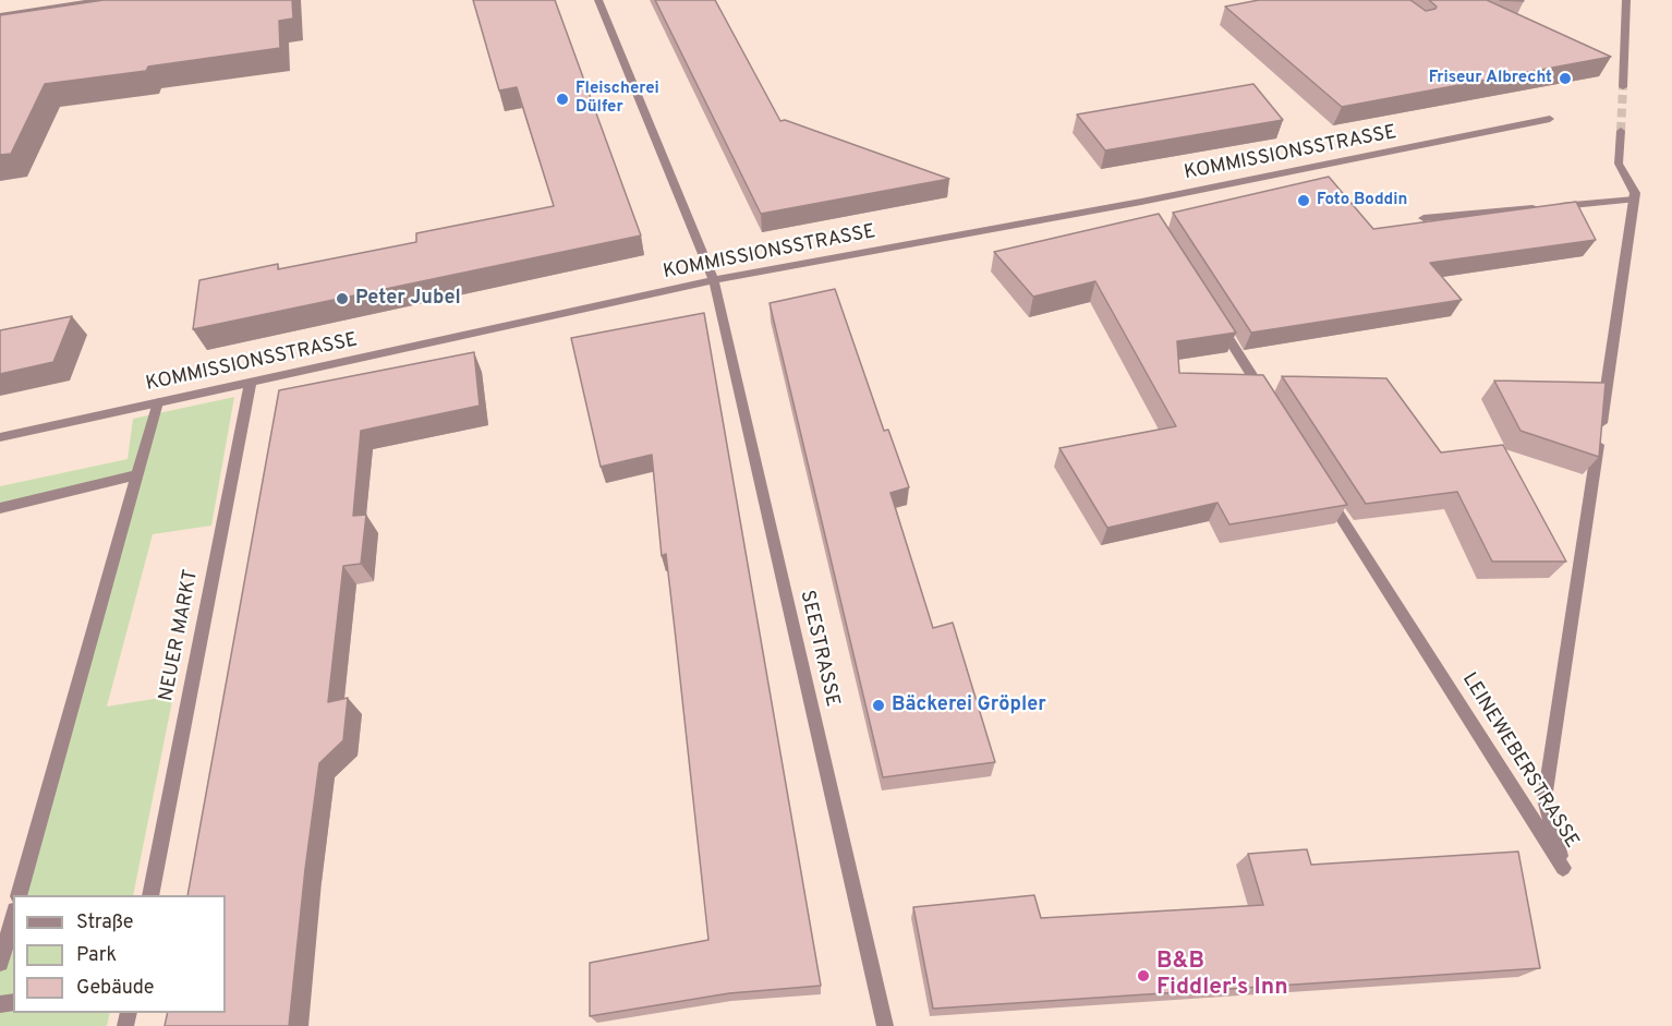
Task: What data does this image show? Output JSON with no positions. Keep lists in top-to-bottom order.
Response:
{
  "streets": {
    "street": [
      "KOMMISSIONSSTRASSE",
      "NEUER MARKT",
      "SEESTRASSE",
      "LEINEWEBERSTRASSE"
    ]
  },
  "crossings": [
    ["KOMMISSIONSSTRASSE", "NEUER MARKT"],
    ["KOMMISSIONSSTRASSE", "SEESTRASSE"]
  ],
  "places": [
    "Friseur Albrecht",
    "Fleischerei Dülfer",
    "Foto Boddin",
    "Peter Jubel",
    "Bäckerei Gröpler",
    "B&B Fiddler's Inn"
  ],
  "legend": ["Straße", "Park", "Gebäude"]
}
